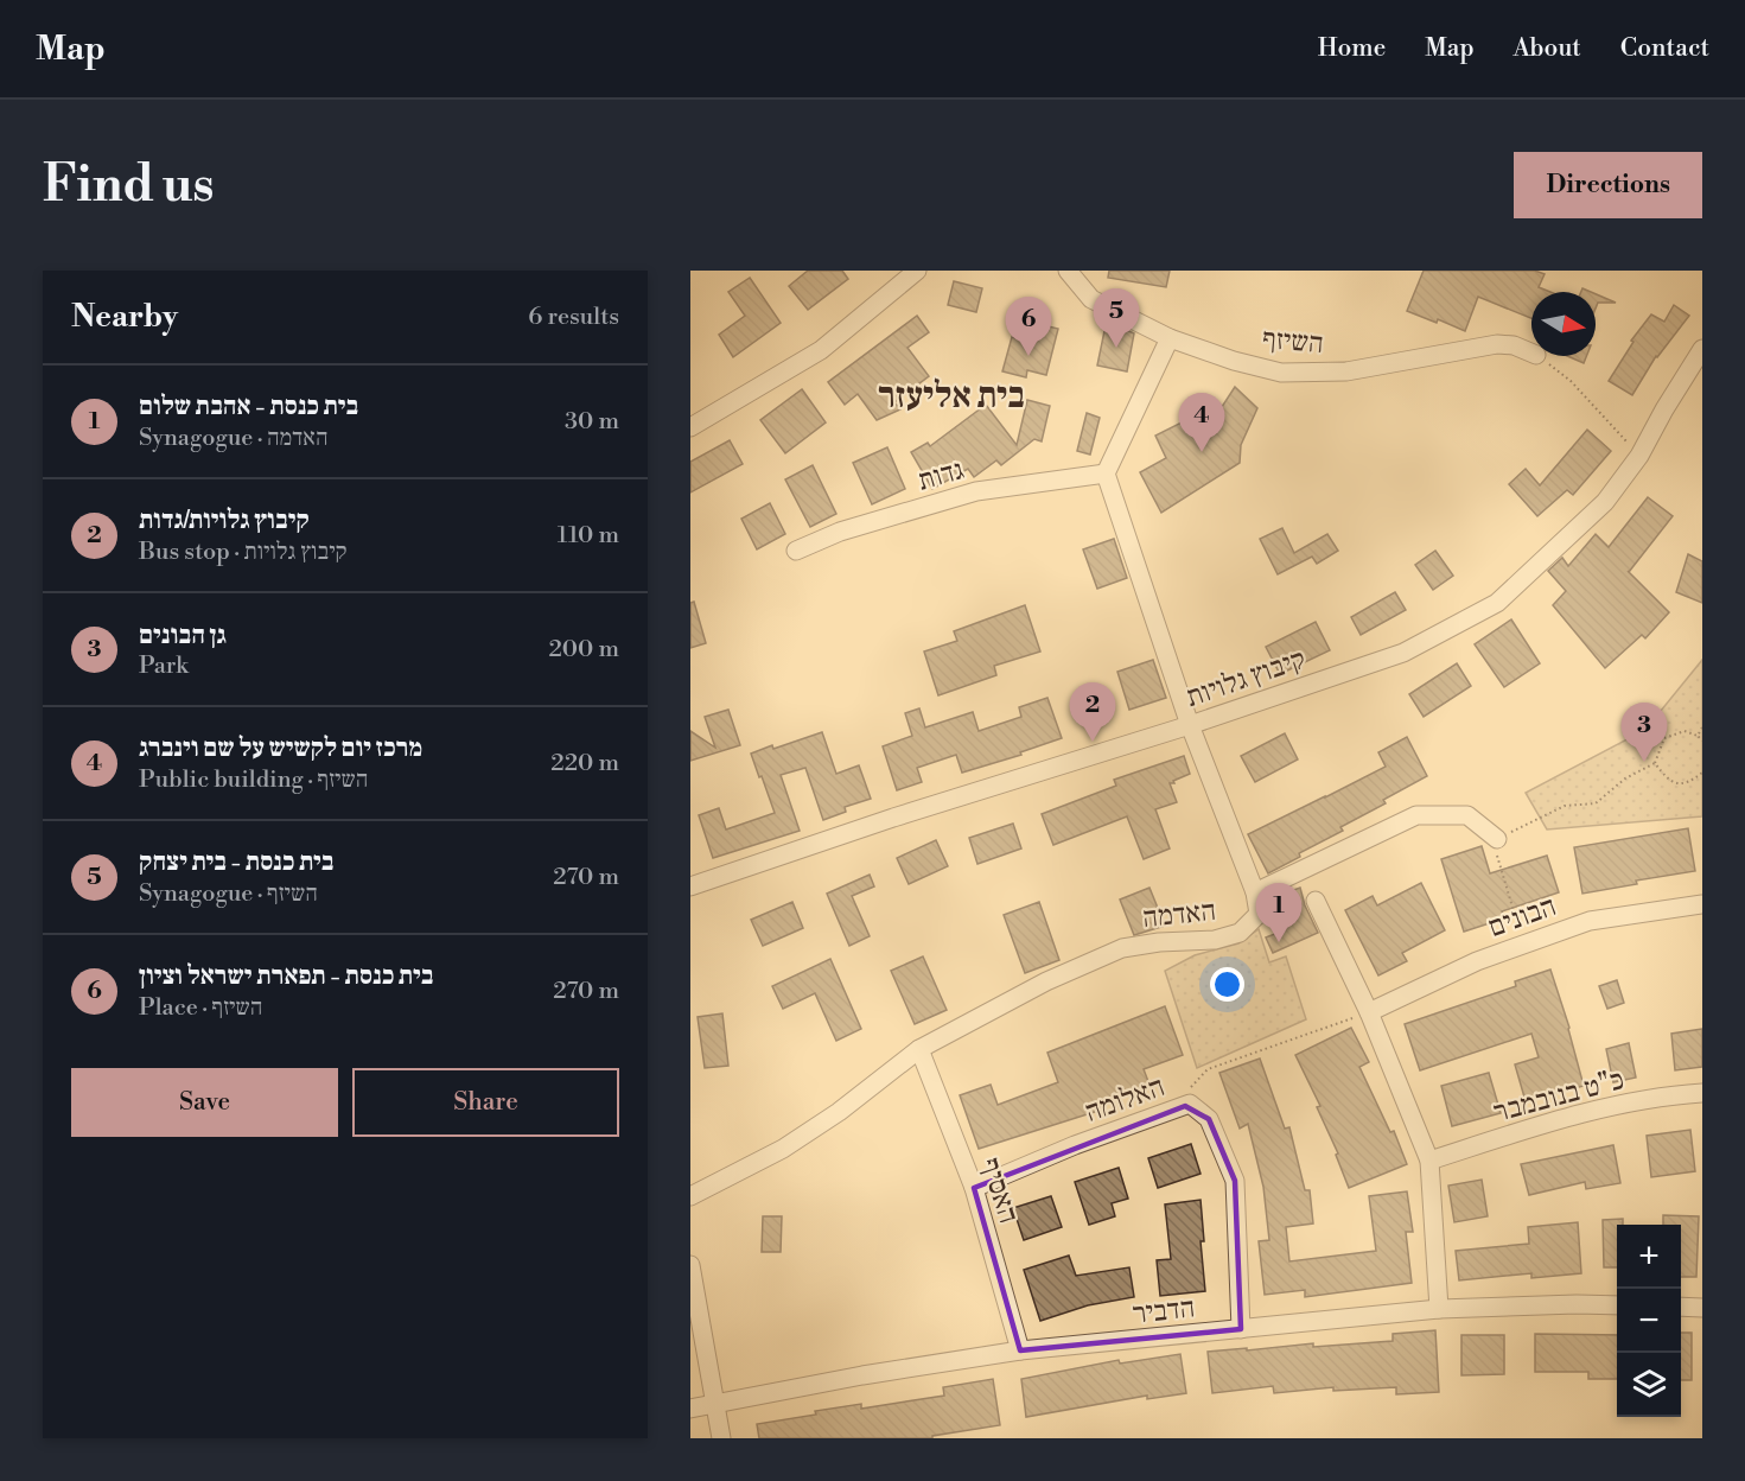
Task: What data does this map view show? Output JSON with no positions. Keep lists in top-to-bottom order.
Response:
{
  "streets": {
    "street": [
      "השיזף",
      "גדות",
      "קיבוץ גלויות",
      "האדמה",
      "הבונים",
      "כ\"ט בנובמבר",
      "האלומה",
      "האסיף",
      "הדביר"
    ]
  },
  "crossings": [
    ["גדות", "האדמה"],
    ["קיבוץ גלויות", "האדמה"],
    ["האדמה", "האסיף"],
    ["האלומה", "האסיף"],
    ["האלומה", "הדביר"],
    ["האסיף", "הדביר"]
  ],
  "districts": ["בית אליעזר"],
  "north": "right",
  "page": {
    "header": "Map",
    "nav": [
      "Home",
      "Map",
      "About",
      "Contact"
    ],
    "buttons": [
      "Directions",
      ["Save", "Share"]
    ],
    "title": "Find us",
    "heading": ["Nearby", "6 results"],
    "pins": [
      "5",
      "6",
      "4",
      "2",
      "3",
      "1"
    ],
    "list": [
      {
        "mark": "1",
        "name": "בית כנסת - אהבת שלום",
        "note": "Synagogue · האדמה",
        "value": "30 m"
      },
      {
        "mark": "2",
        "name": "קיבוץ גלויות/גדות",
        "note": "Bus stop · קיבוץ גלויות",
        "value": "110 m"
      },
      {
        "mark": "3",
        "name": "גן הבונים",
        "note": "Park",
        "value": "200 m"
      },
      {
        "mark": "4",
        "name": "מרכז יום לקשיש על שם וינברג",
        "note": "Public building · השיזף",
        "value": "220 m"
      },
      {
        "mark": "5",
        "name": "בית כנסת - בית יצחק",
        "note": "Synagogue · השיזף",
        "value": "270 m"
      },
      {
        "mark": "6",
        "name": "בית כנסת - תפארת ישראל וציון",
        "note": "Place · השיזף",
        "value": "270 m"
      }
    ],
    "map_buttons": ["+", "−"]
  }
}
